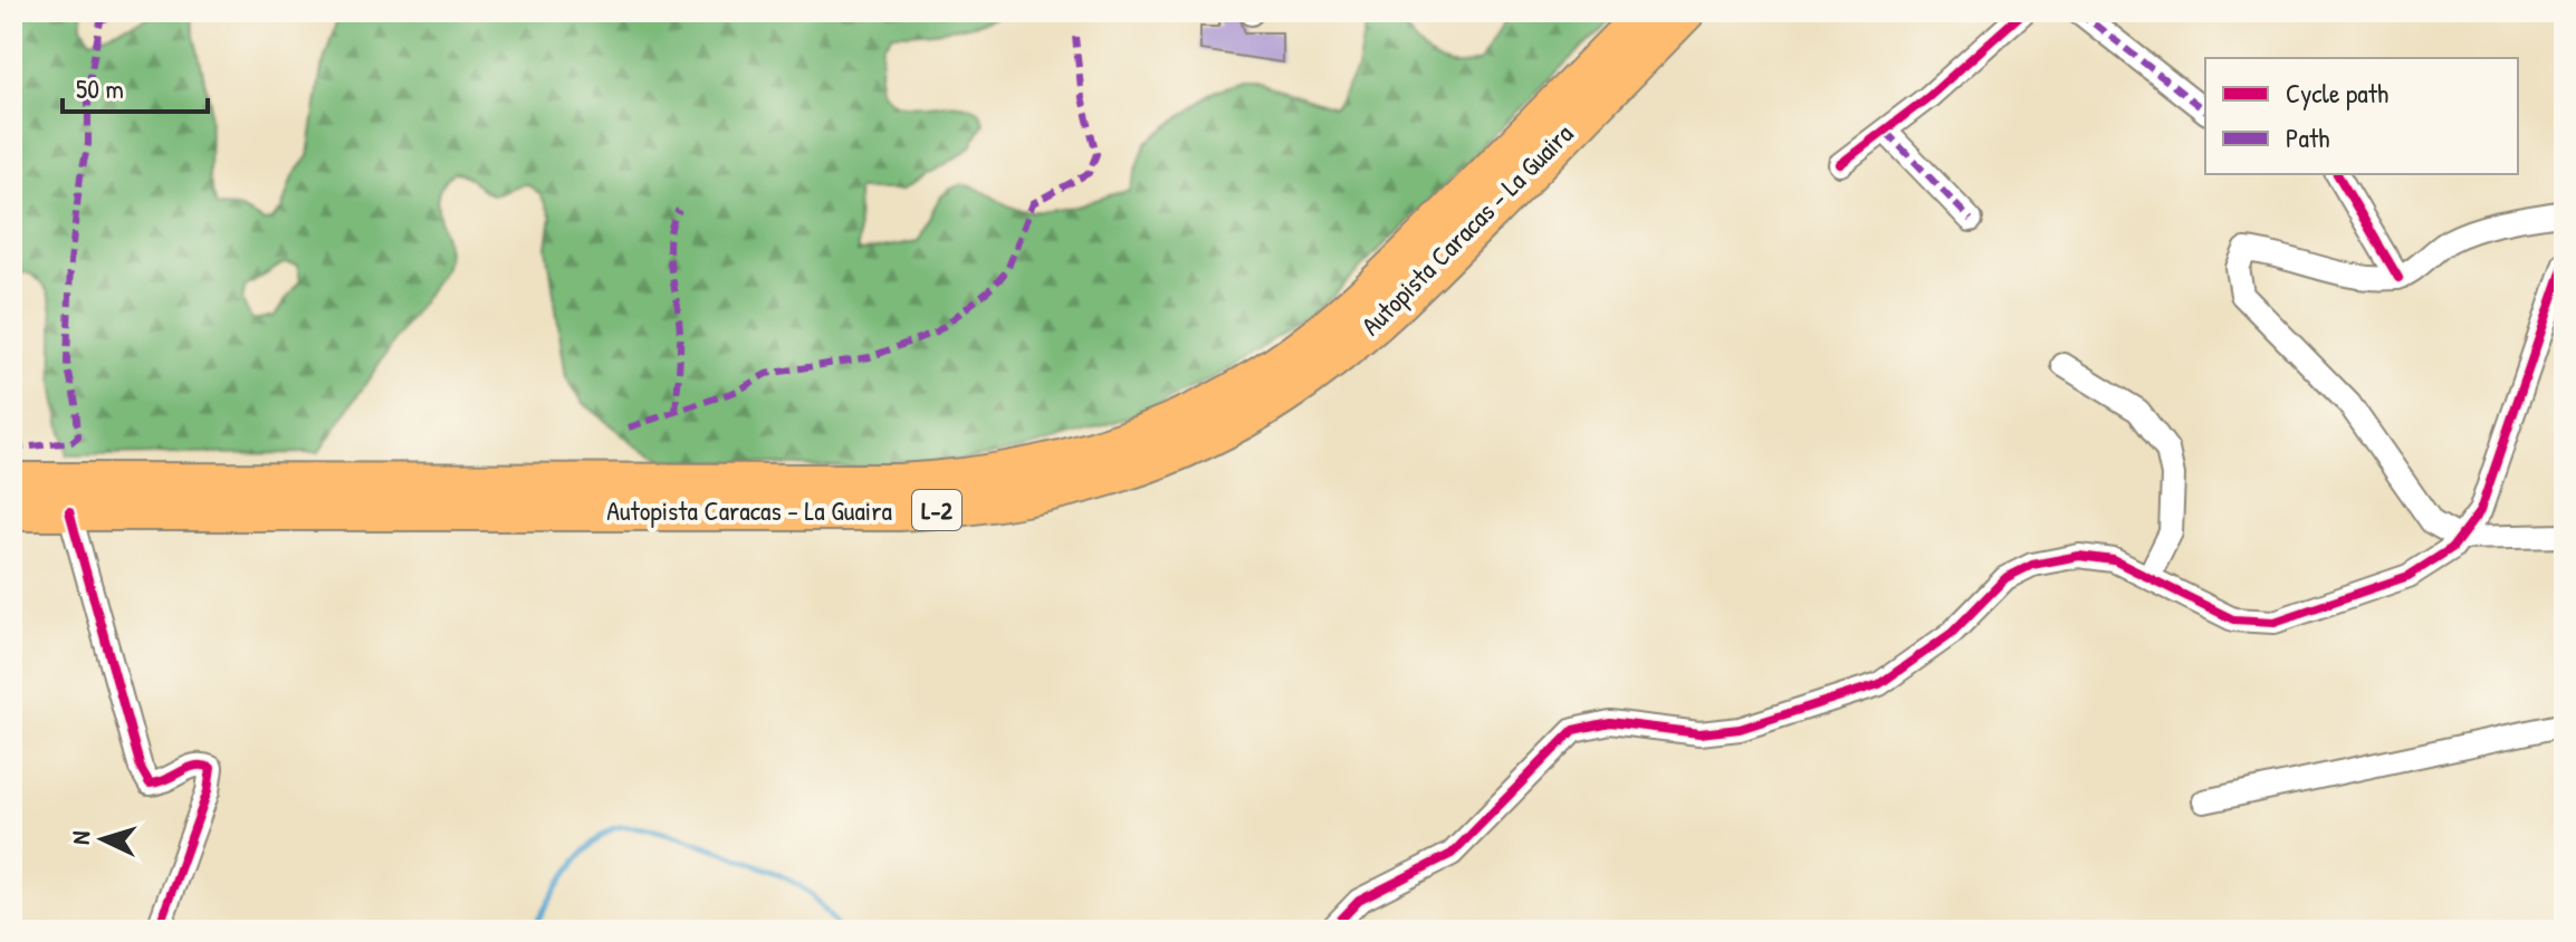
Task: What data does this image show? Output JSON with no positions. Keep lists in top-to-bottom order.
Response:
{
  "streets": {
    "highway": ["Autopista Caracas - La Guaira", "L-2"]
  },
  "legend": ["Cycle path", "Path"],
  "scale_bar": "50 m",
  "north": "left"
}
